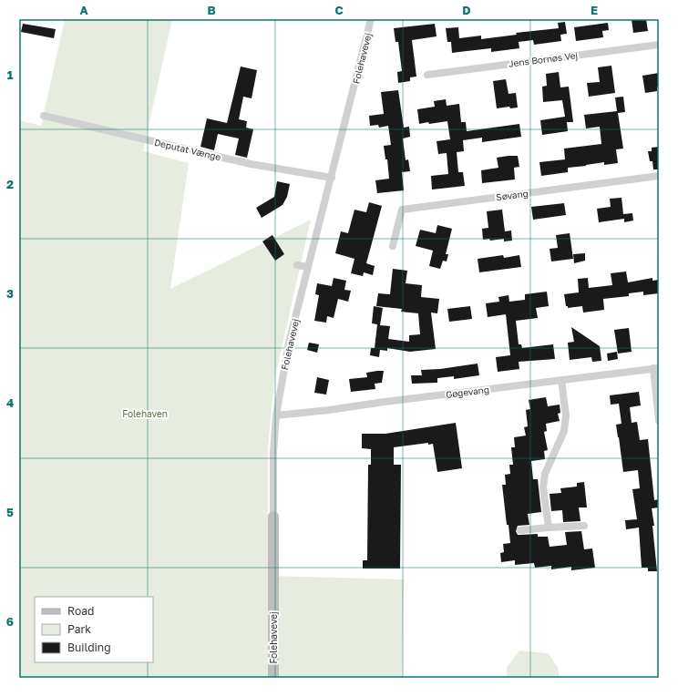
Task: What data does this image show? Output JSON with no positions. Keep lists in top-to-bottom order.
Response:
{
  "streets": {
    "street": [
      "Folehavevej",
      "Jens Bornøs Vej",
      "Deputat Vænge",
      "Søvang",
      "Gøgevang"
    ]
  },
  "crossings": [
    ["Folehavevej", "Deputat Vænge"],
    ["Folehavevej", "Gøgevang"]
  ],
  "parks": ["Folehaven"],
  "legend": ["Road", "Park", "Building"],
  "grid": {
    "columns": [
      "A",
      "B",
      "C",
      "D",
      "E"
    ],
    "rows": [
      "1",
      "2",
      "3",
      "4",
      "5",
      "6"
    ]
  }
}
